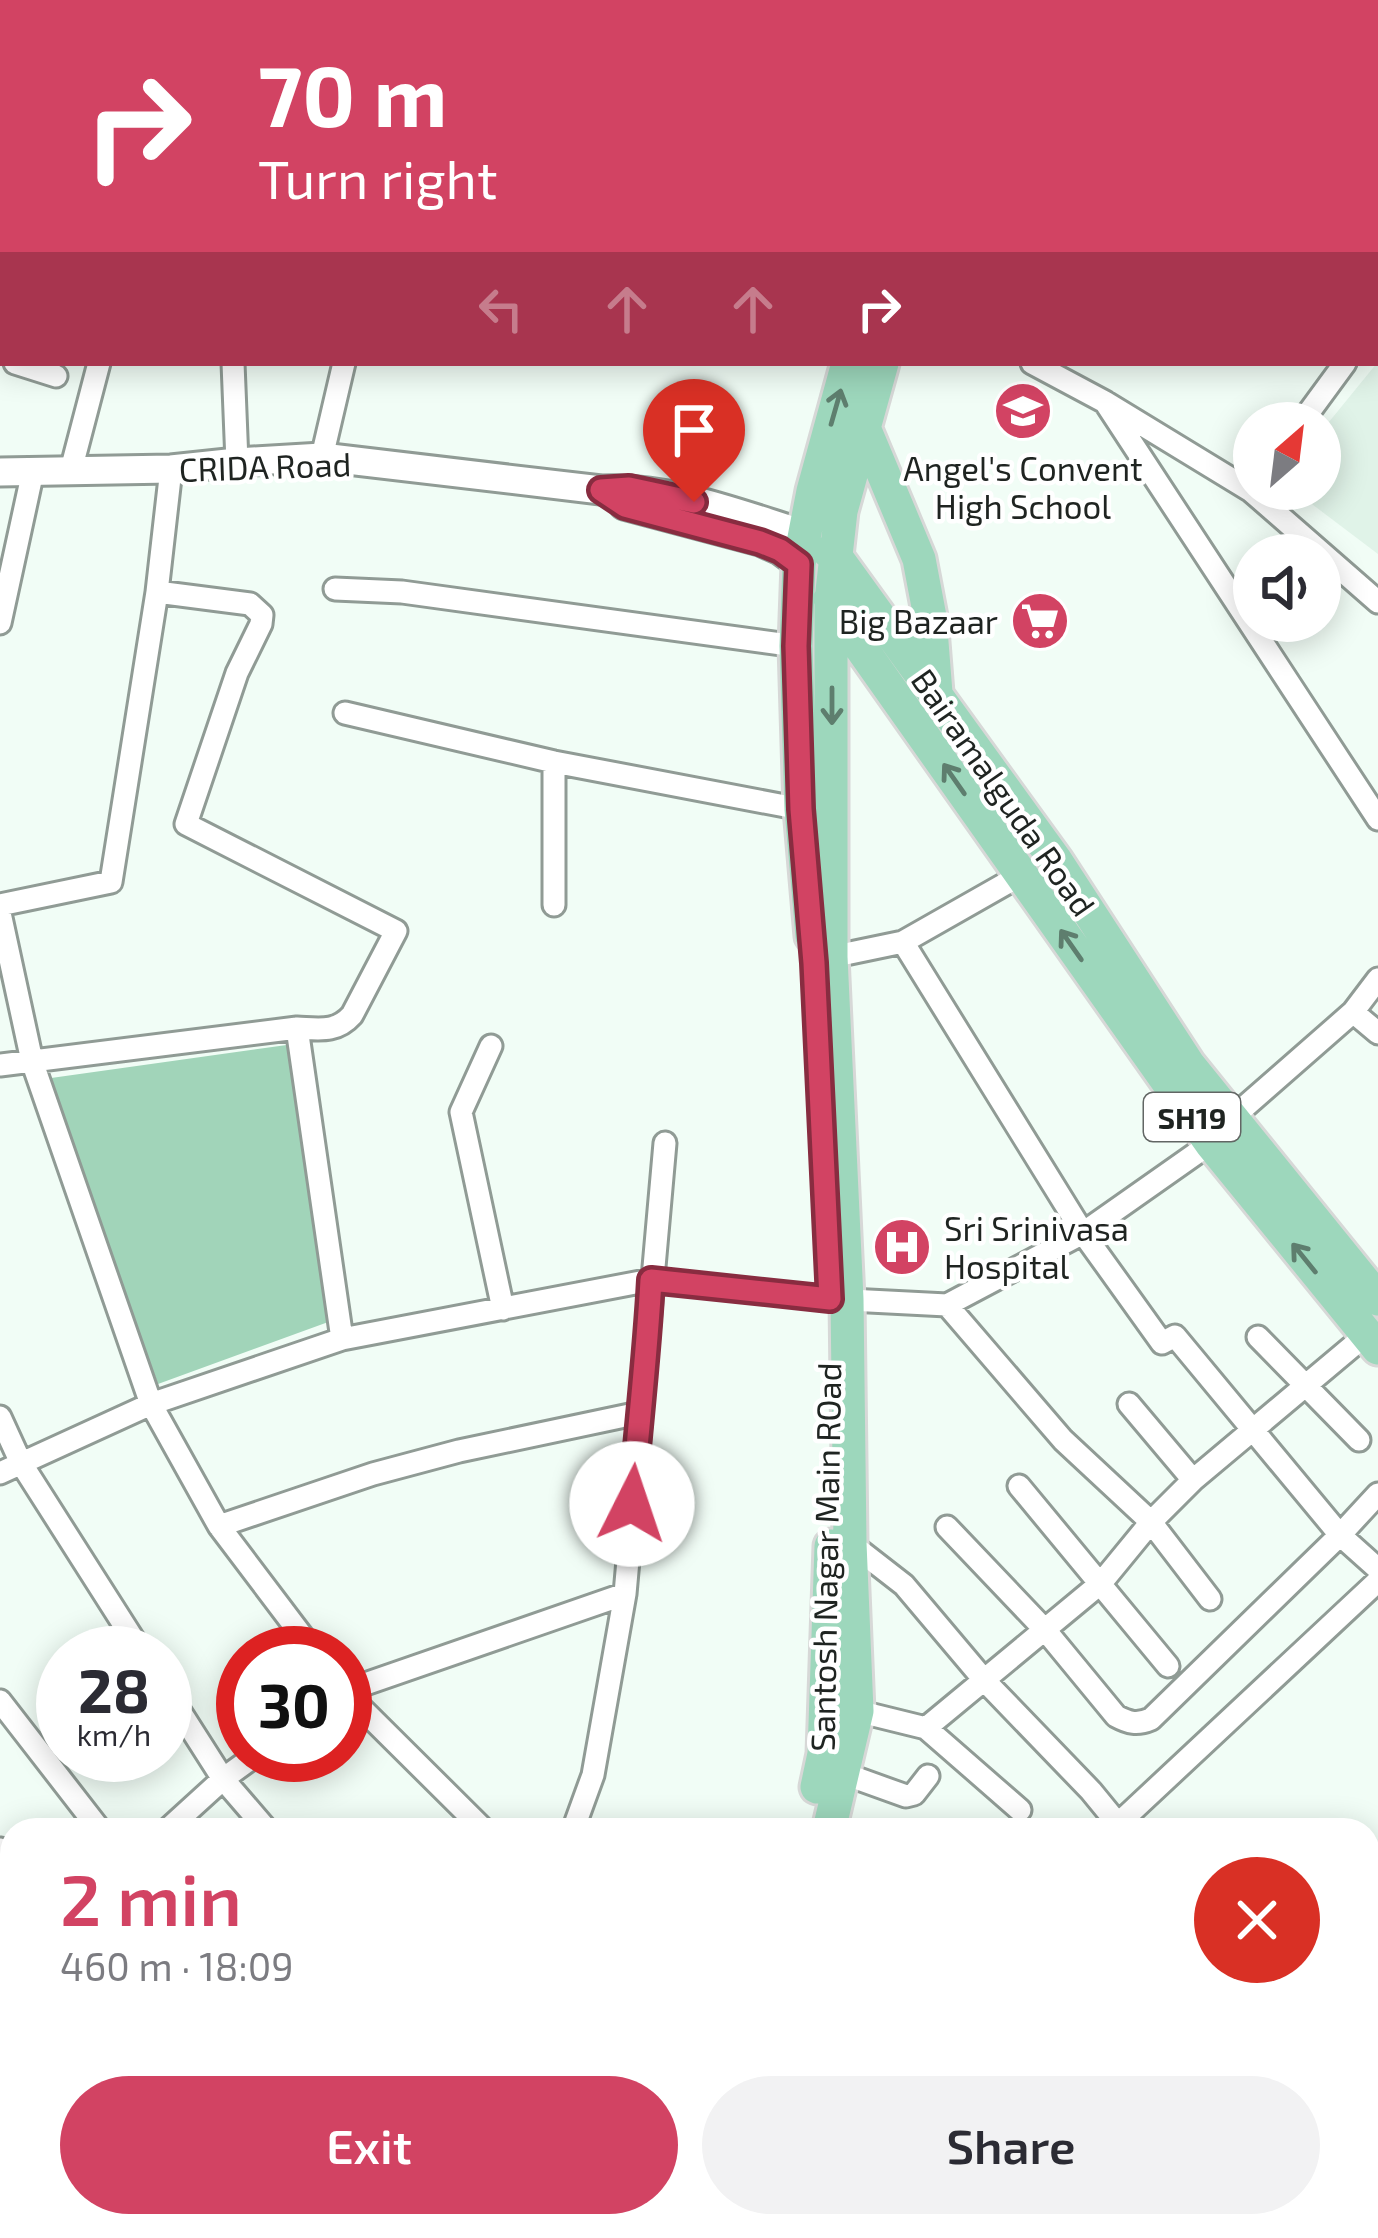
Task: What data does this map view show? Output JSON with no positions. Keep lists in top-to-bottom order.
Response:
{
  "streets": {
    "main road": [
      "CRIDA Road",
      "Bairamalguda Road",
      "SH19",
      "Santosh Nagar Main ROad"
    ]
  },
  "crossings": [
    ["CRIDA Road", "Bairamalguda Road"],
    ["CRIDA Road", "Santosh Nagar Main ROad"],
    ["Bairamalguda Road", "Santosh Nagar Main ROad"]
  ],
  "places": {
    "school or university": ["Angel's Convent High School"],
    "supermarket": ["Big Bazaar"],
    "hospital": ["Sri Srinivasa Hospital"]
  },
  "north": "top right",
  "page": {
    "turn": ["70 m", "Turn right"],
    "speed": "28 km/h",
    "limit": "30",
    "heading": ["2 min", "460 m · 18:09"],
    "buttons": ["Exit", "Share"]
  }
}
